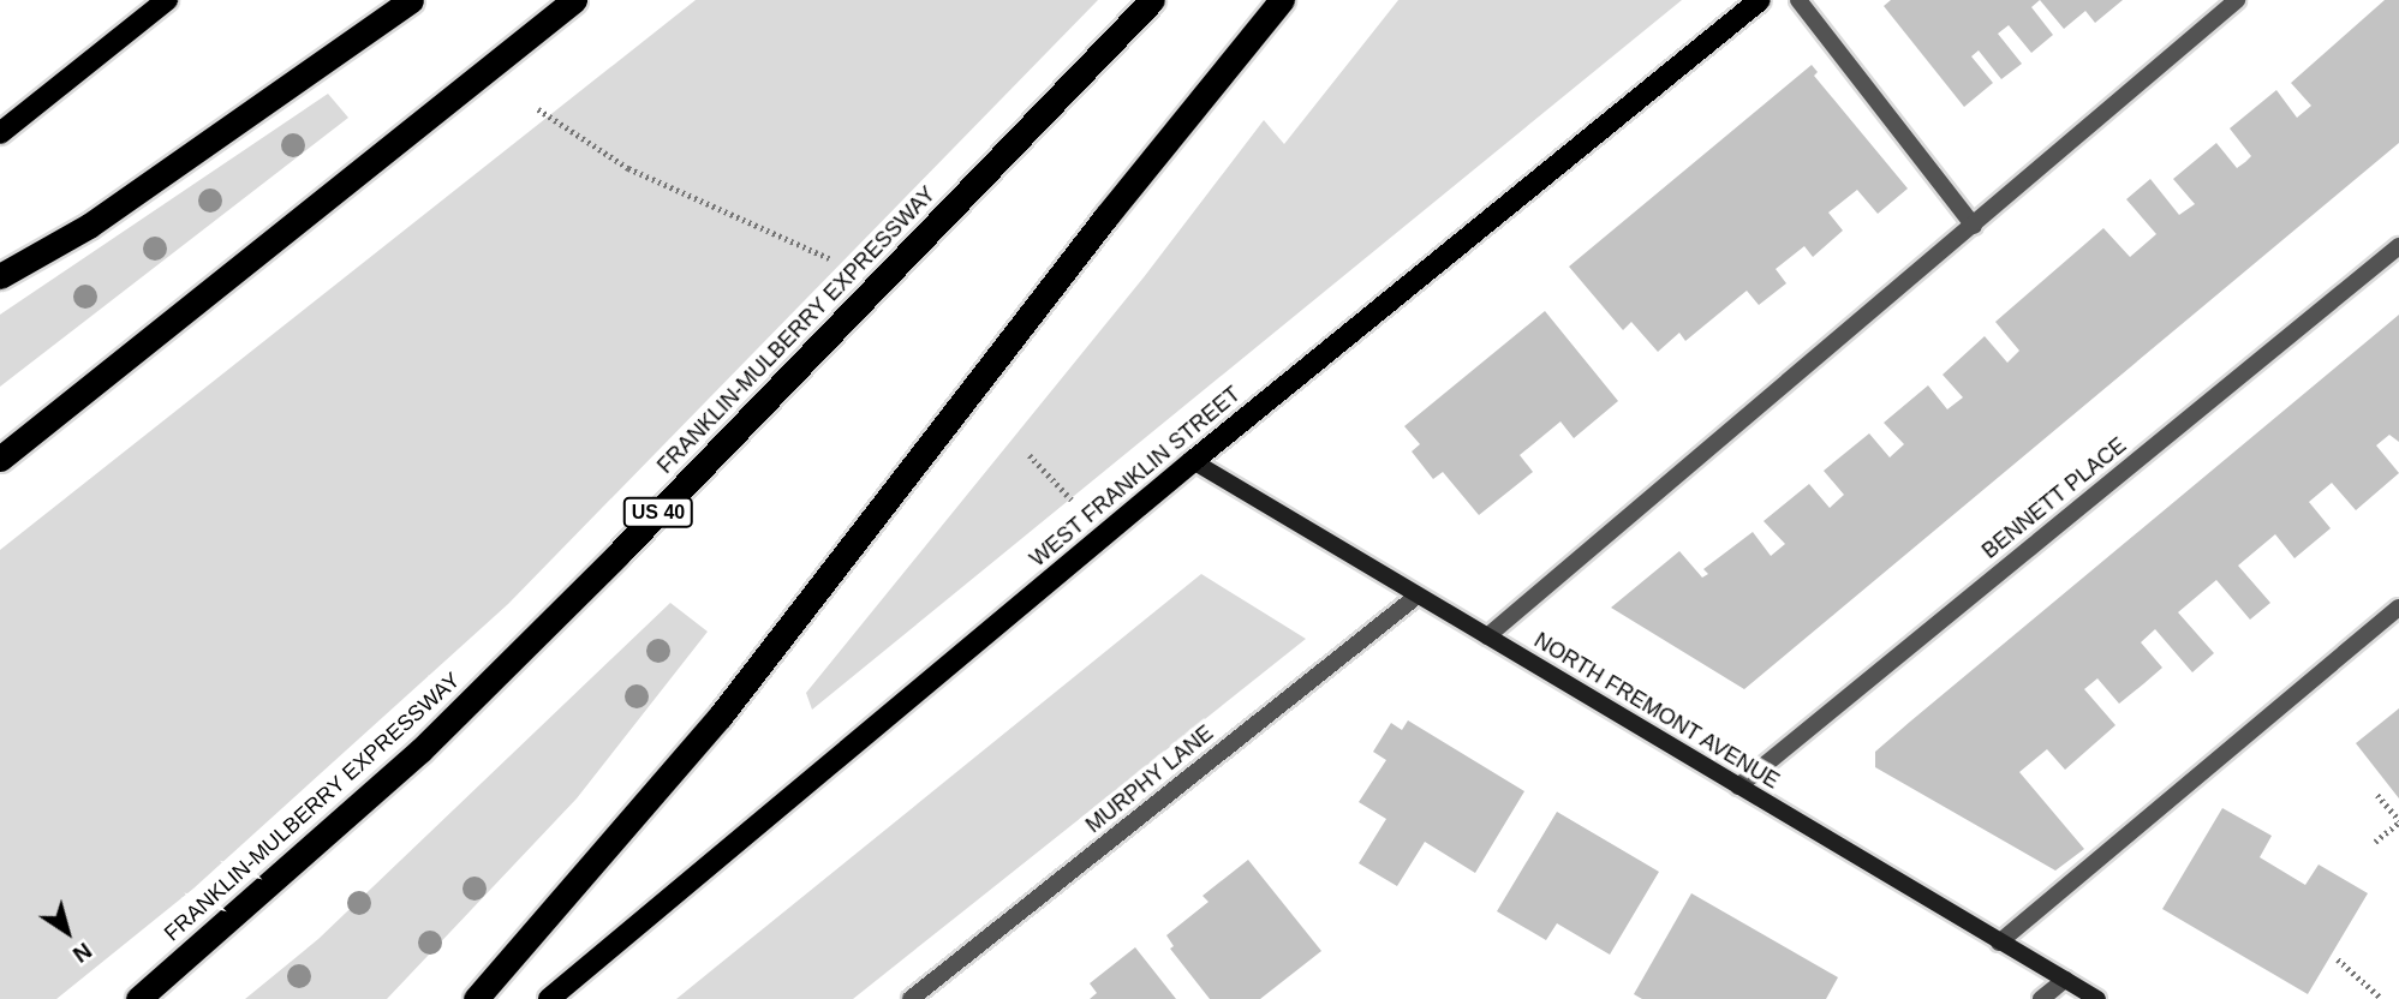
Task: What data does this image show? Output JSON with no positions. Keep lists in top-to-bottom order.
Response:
{
  "streets": {
    "highway": ["FRANKLIN-MULBERRY EXPRESSWAY", "US 40"],
    "main road": ["WEST FRANKLIN STREET", "NORTH FREMONT AVENUE"],
    "street": ["BENNETT PLACE", "MURPHY LANE"]
  },
  "crossings": [
    ["WEST FRANKLIN STREET", "NORTH FREMONT AVENUE"],
    ["BENNETT PLACE", "NORTH FREMONT AVENUE"],
    ["NORTH FREMONT AVENUE", "MURPHY LANE"]
  ],
  "north": "bottom right"
}
